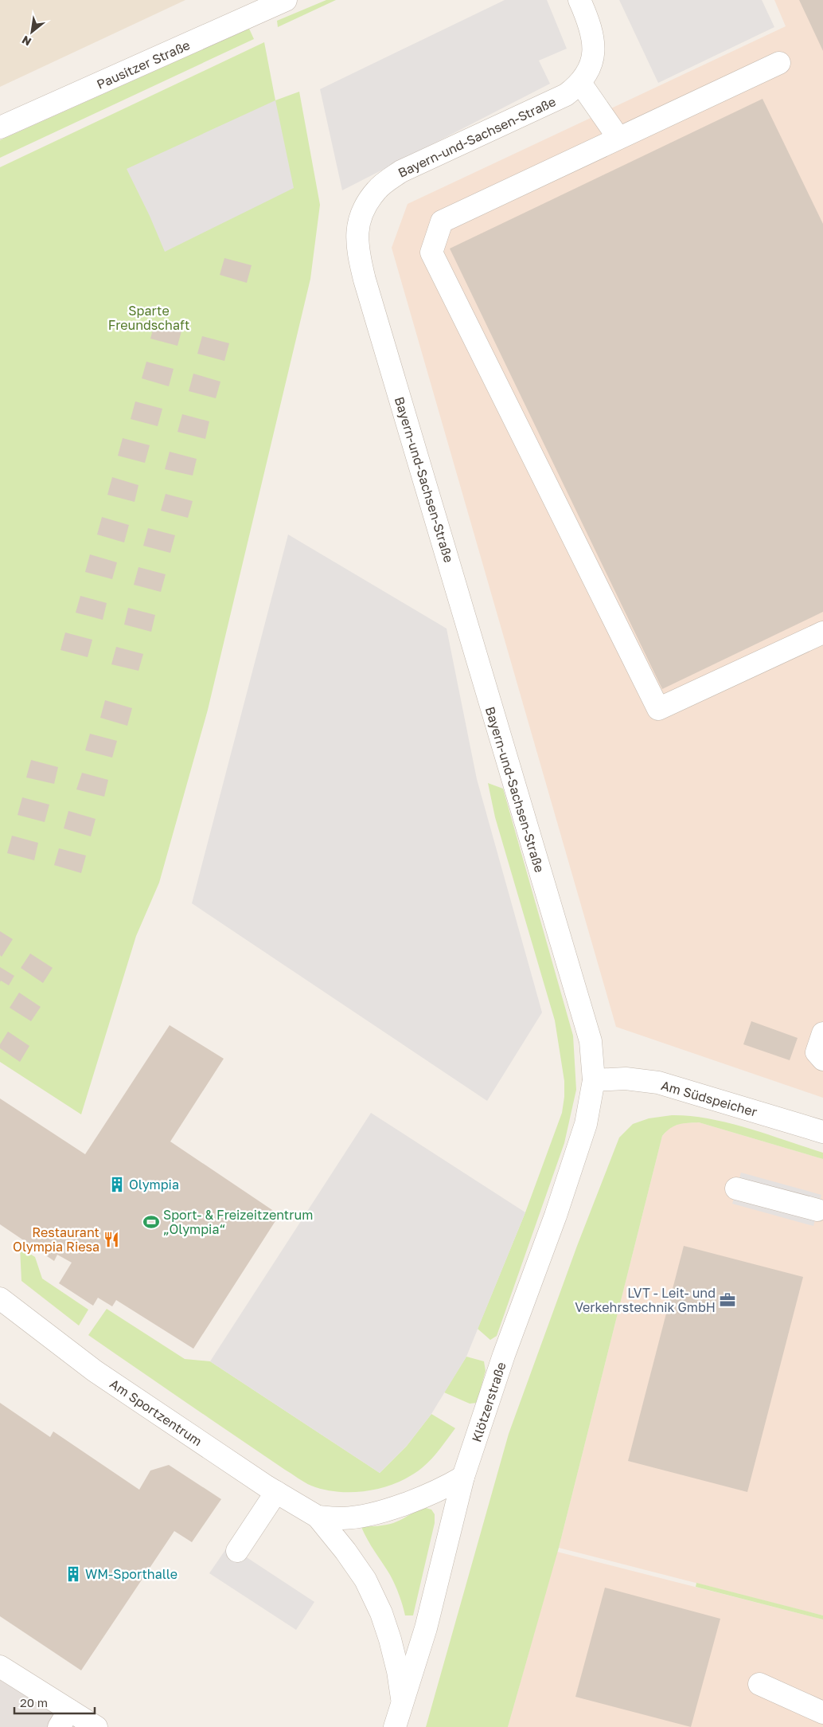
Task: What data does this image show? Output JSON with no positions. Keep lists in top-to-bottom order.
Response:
{
  "streets": {
    "street": [
      "Pausitzer Straße",
      "Bayern-und-Sachsen-Straße",
      "Am Südspeicher",
      "Klötzerstraße",
      "Am Sportzentrum"
    ]
  },
  "crossings": [
    ["Bayern-und-Sachsen-Straße", "Am Südspeicher"],
    ["Bayern-und-Sachsen-Straße", "Klötzerstraße"],
    ["Am Südspeicher", "Klötzerstraße"],
    ["Klötzerstraße", "Am Sportzentrum"]
  ],
  "parks": ["Sparte Freundschaft"],
  "places": {
    "building": ["Olympia", "WM-Sporthalle"],
    "sports": ["Sport- & Freizeitzentrum „Olympia“"],
    "restaurant": ["Restaurant Olympia Riesa"],
    "office": ["LVT - Leit- und Verkehrstechnik GmbH"]
  },
  "scale_bar": "20 m",
  "north": "bottom left"
}
